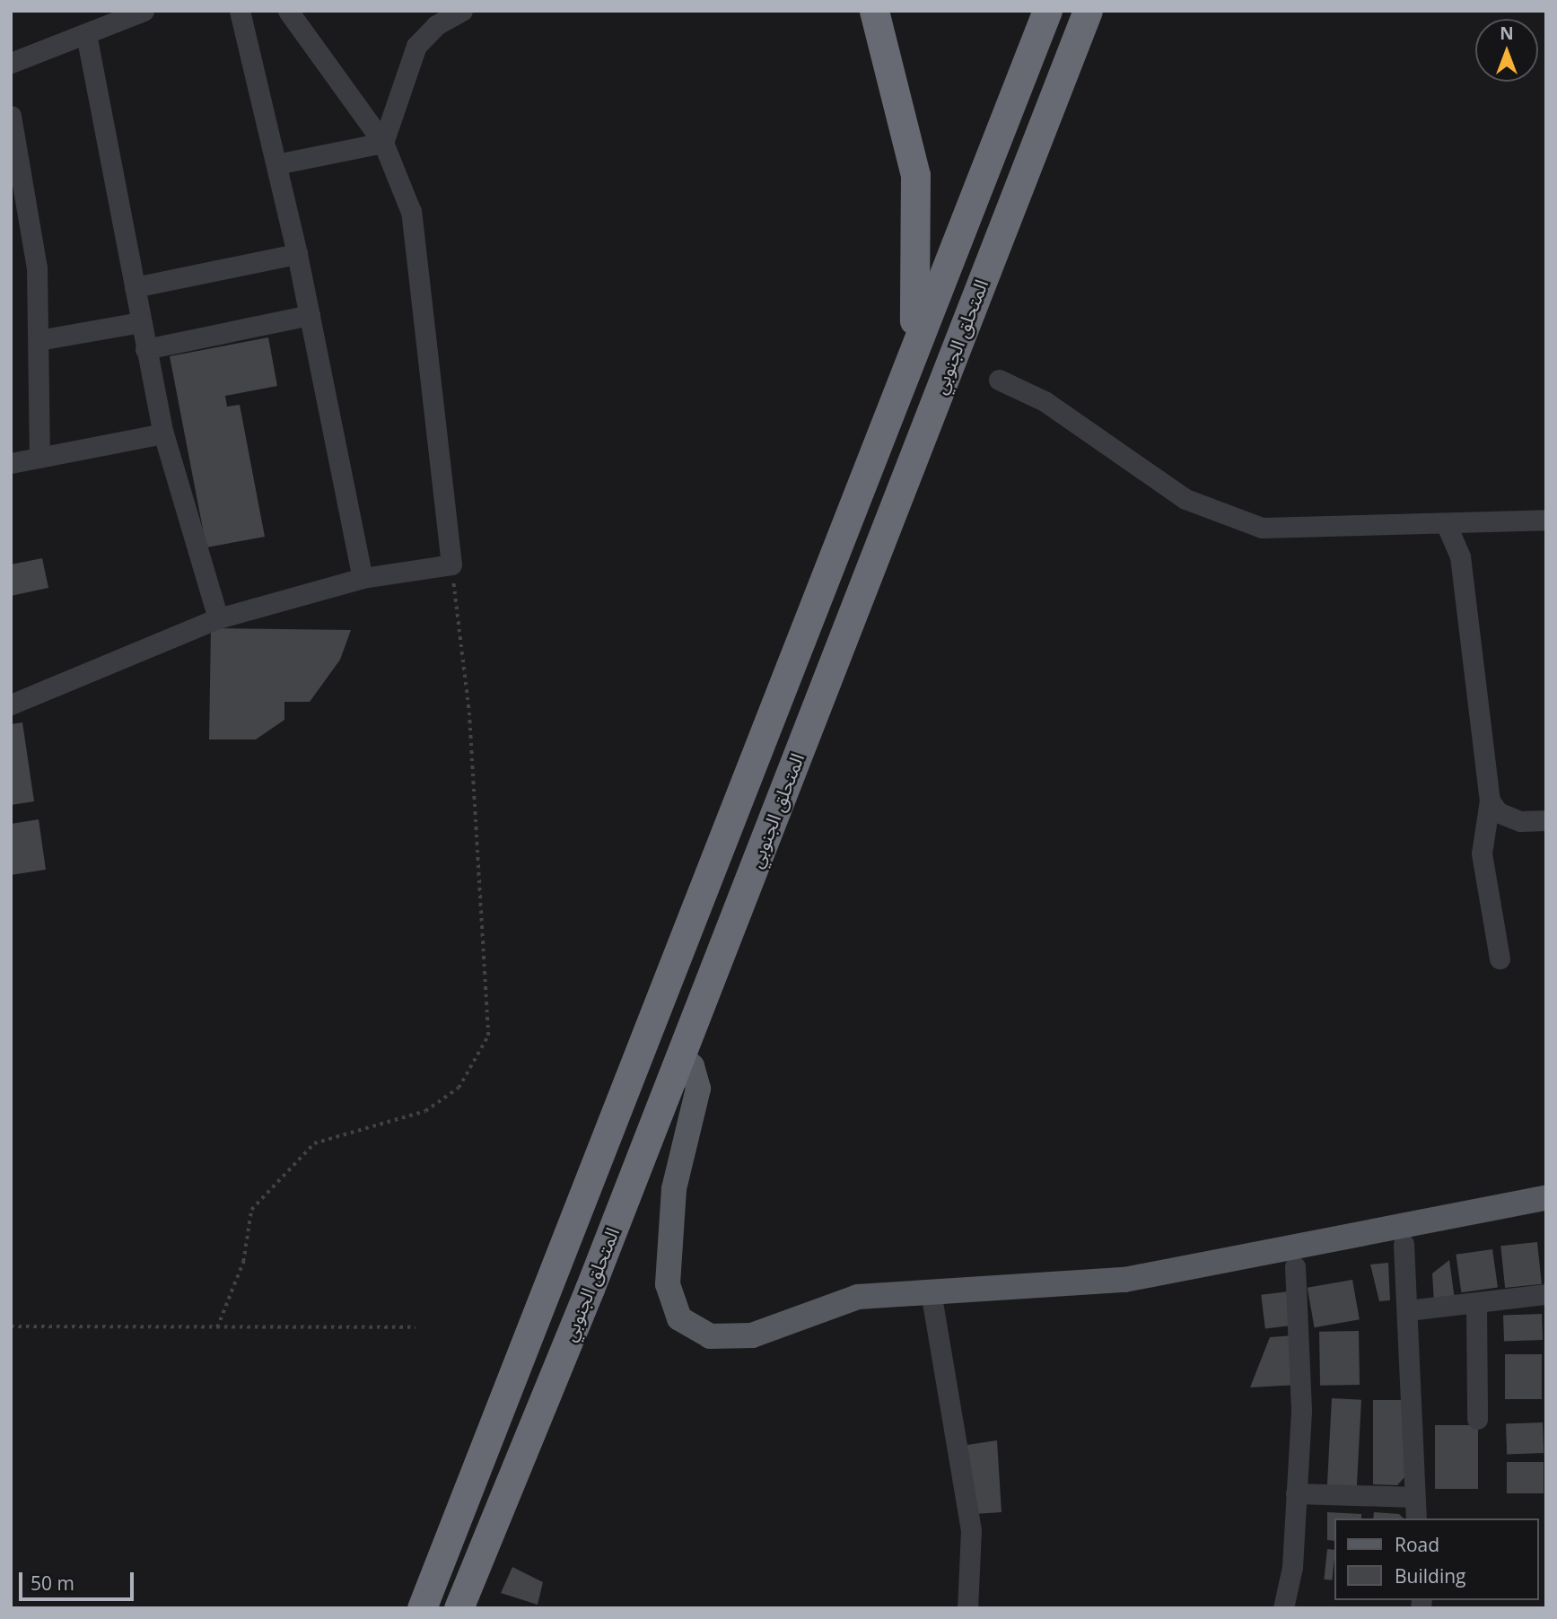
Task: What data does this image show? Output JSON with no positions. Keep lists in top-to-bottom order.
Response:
{
  "streets": {
    "highway": ["المتحلق الجنوبي"]
  },
  "legend": ["Road", "Building"],
  "scale_bar": "50 m",
  "north": "top"
}
